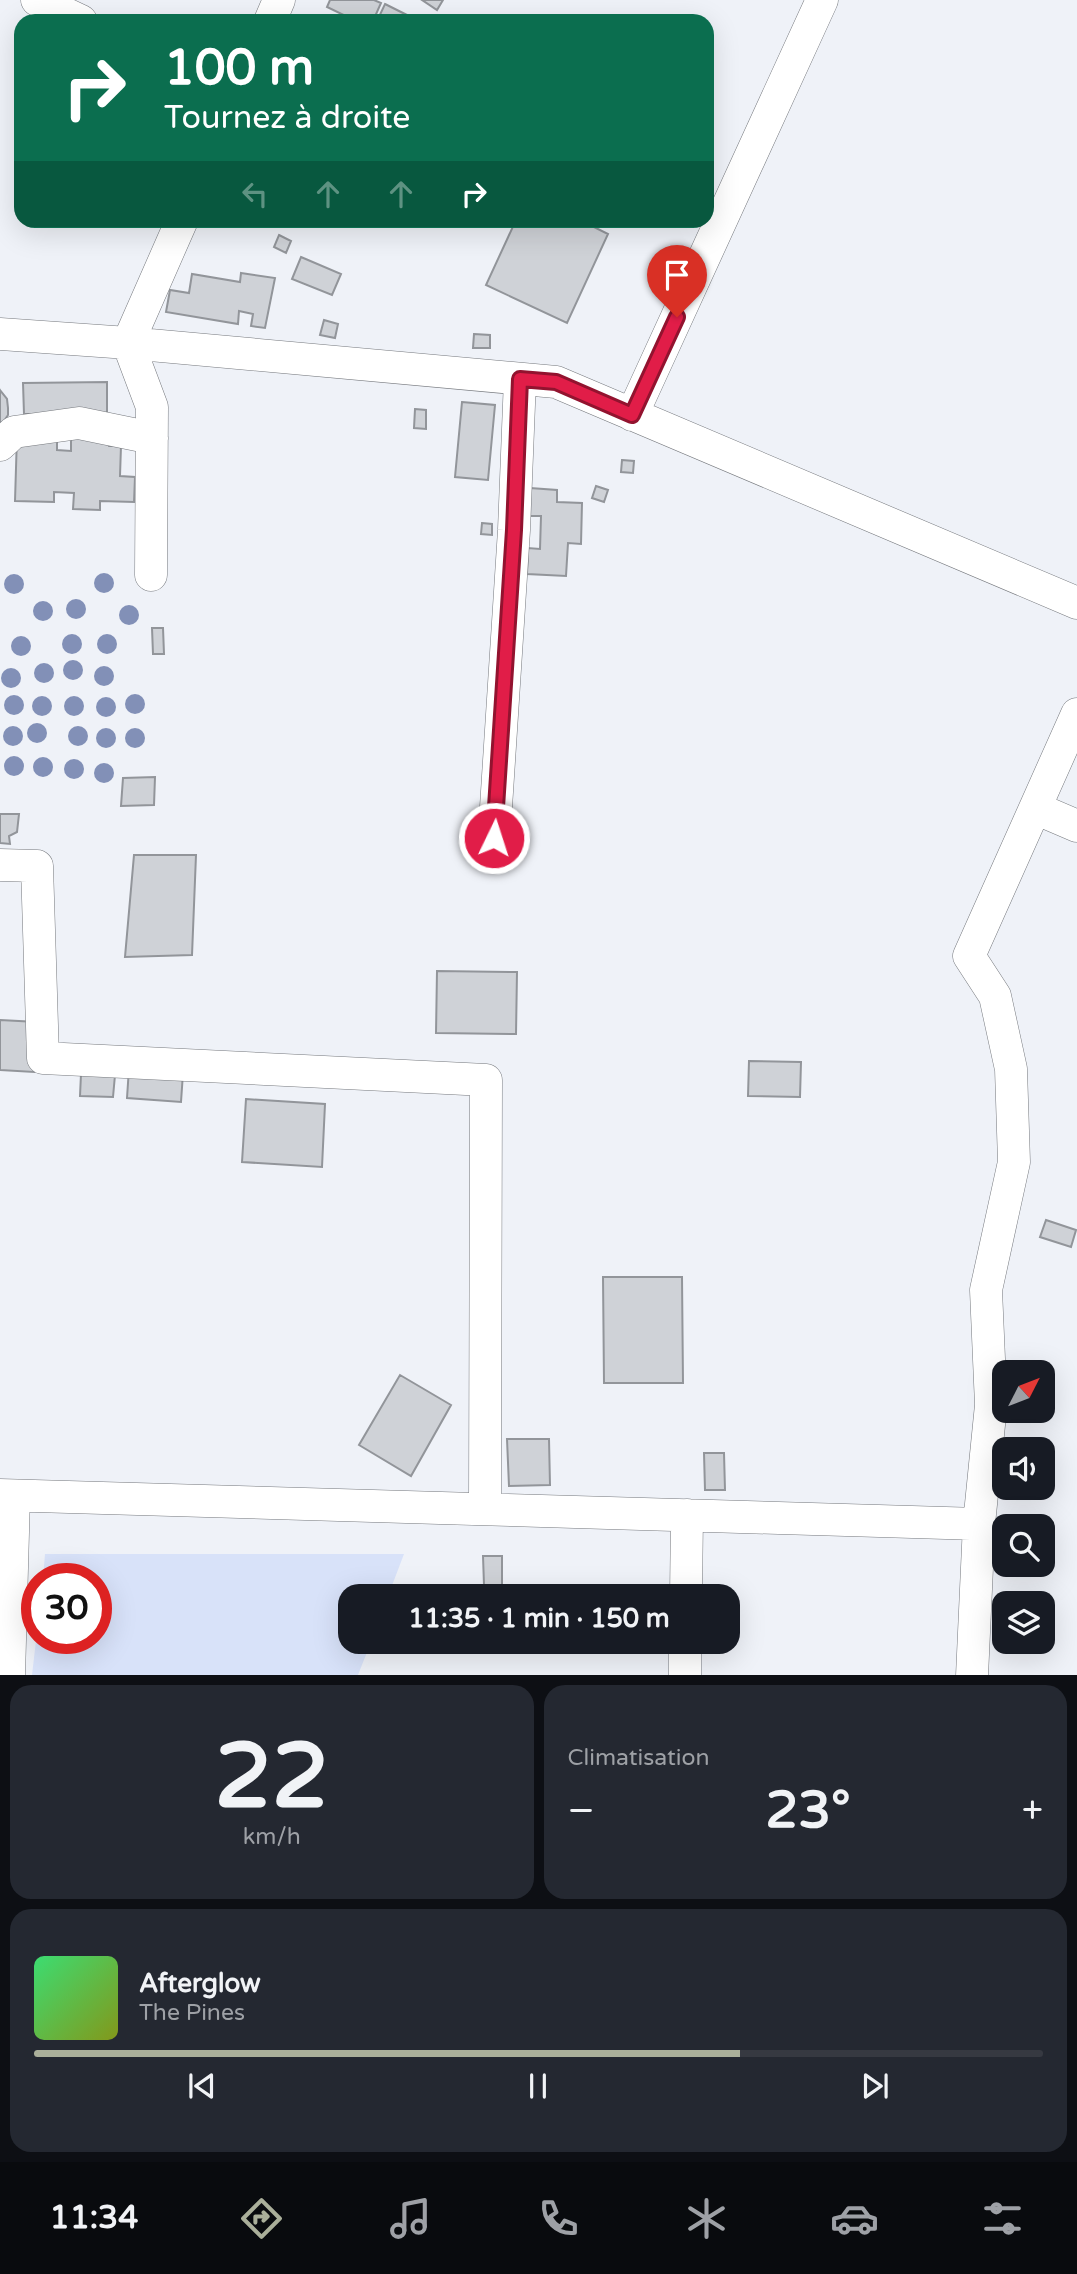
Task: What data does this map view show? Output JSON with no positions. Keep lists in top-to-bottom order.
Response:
{
  "north": "top right",
  "page": {
    "turn": ["100 m", "Tournez à droite"],
    "limit": "30",
    "trip": "11:35 · 1 min · 150 m",
    "tile": [
      ["22", "km/h"],
      "Climatisation"
    ],
    "heat": ["−", "23°", "+"],
    "song": ["Afterglow", "The Pines"],
    "tabs": "11:34"
  }
}
